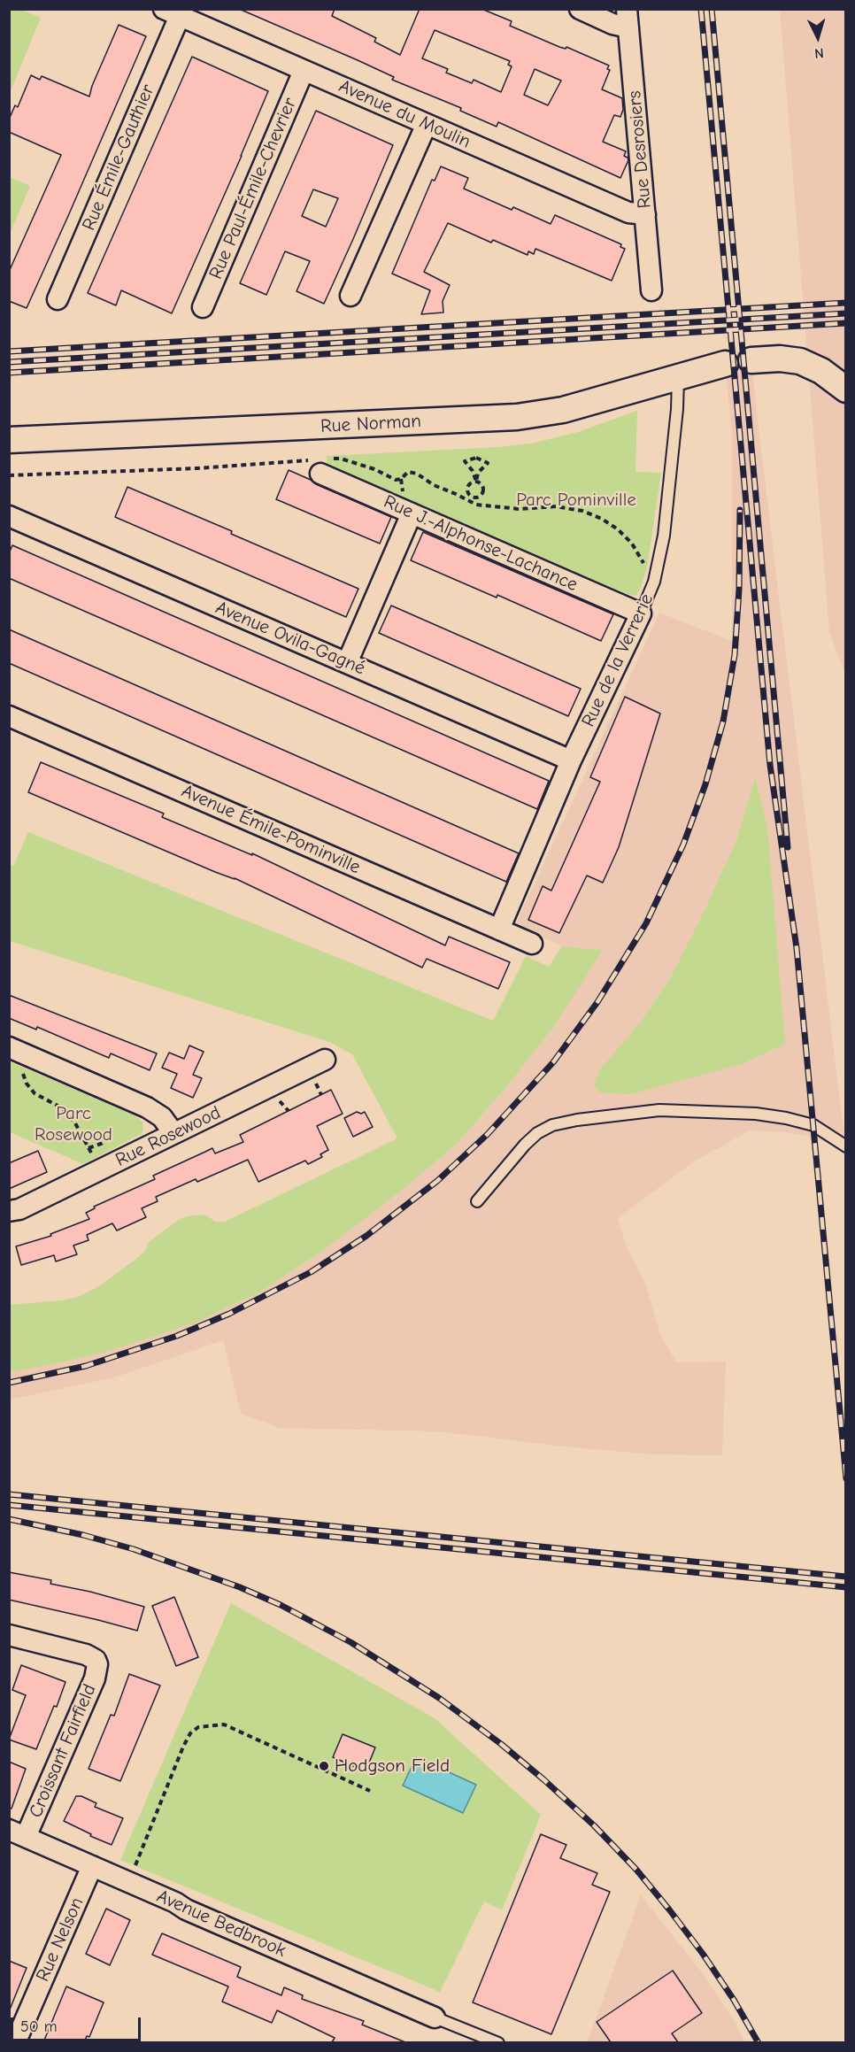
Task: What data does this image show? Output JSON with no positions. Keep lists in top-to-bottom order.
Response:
{
  "streets": {
    "street": [
      "Avenue du Moulin",
      "Rue Desrosiers",
      "Rue Émile-Gauthier",
      "Rue Paul-Émile-Chevrier",
      "Rue Norman",
      "Rue J.-Alphonse-Lachance",
      "Avenue Ovila-Gagné",
      "Rue de la Verrerie",
      "Avenue Émile-Pominville",
      "Rue Rosewood",
      "Croissant Fairfield",
      "Avenue Bedbrook",
      "Rue Nelson"
    ]
  },
  "crossings": [
    ["Avenue du Moulin", "Rue Desrosiers"],
    ["Avenue du Moulin", "Rue Émile-Gauthier"],
    ["Avenue du Moulin", "Rue Paul-Émile-Chevrier"],
    ["Rue Norman", "Rue de la Verrerie"],
    ["Rue J.-Alphonse-Lachance", "Rue de la Verrerie"],
    ["Avenue Ovila-Gagné", "Rue de la Verrerie"],
    ["Rue de la Verrerie", "Avenue Émile-Pominville"],
    ["Croissant Fairfield", "Avenue Bedbrook"],
    ["Avenue Bedbrook", "Rue Nelson"]
  ],
  "parks": ["Parc Pominville", "Parc Rosewood"],
  "places": ["Hodgson Field"],
  "scale_bar": "50 m",
  "north": "bottom"
}
